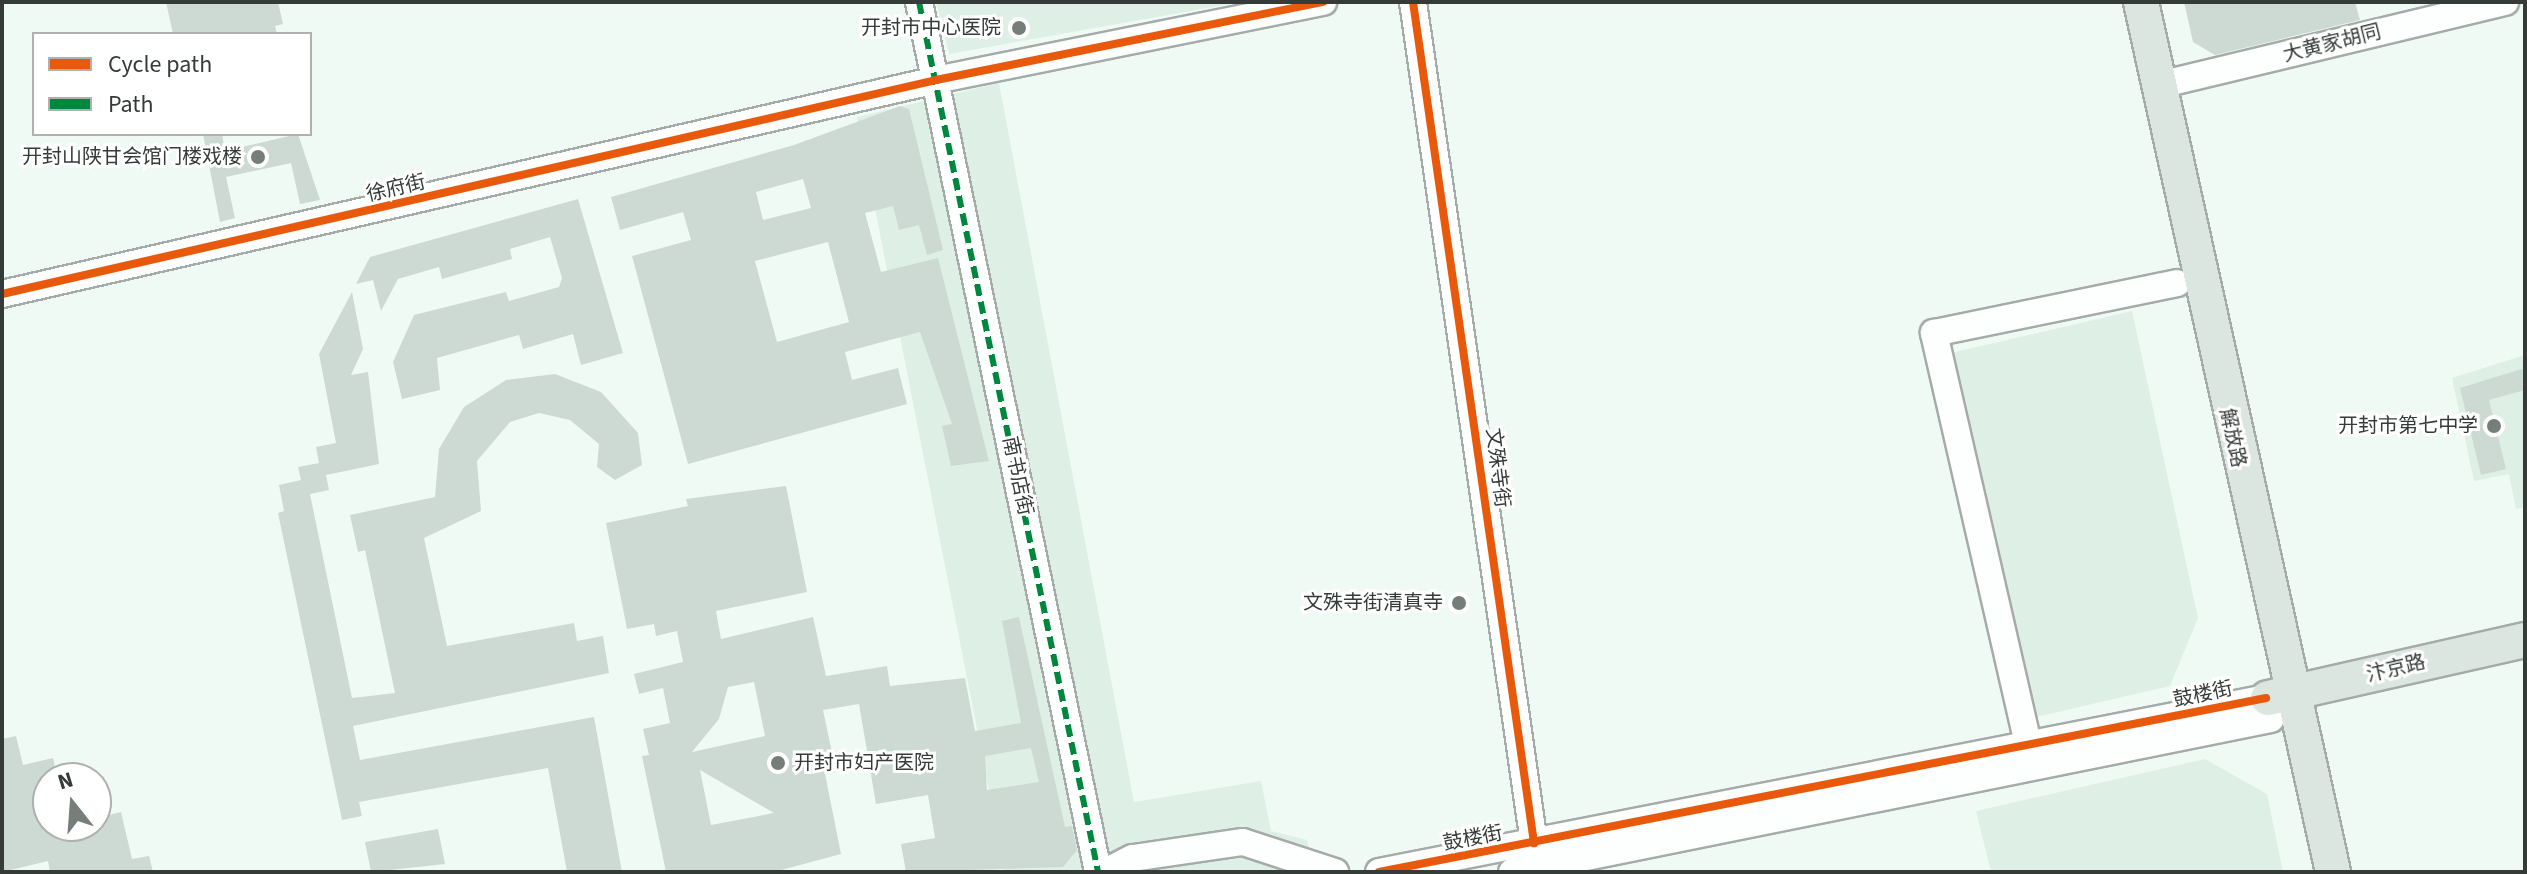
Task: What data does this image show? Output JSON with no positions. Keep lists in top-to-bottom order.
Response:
{
  "streets": {
    "main road": ["解放路", "汴京路"],
    "street": [
      "大黄家胡同",
      "徐府街",
      "文殊寺街",
      "南书店街",
      "鼓楼街"
    ]
  },
  "crossings": [
    ["大黄家胡同", "解放路"],
    ["徐府街", "南书店街"],
    ["解放路", "汴京路"],
    ["解放路", "鼓楼街"],
    ["文殊寺街", "鼓楼街"],
    ["汴京路", "鼓楼街"]
  ],
  "places": [
    "开封市中心医院",
    "开封山陕甘会馆门楼戏楼",
    "开封市第七中学",
    "文殊寺街清真寺",
    "开封市妇产医院"
  ],
  "legend": ["Cycle path", "Path"],
  "north": "top"
}
